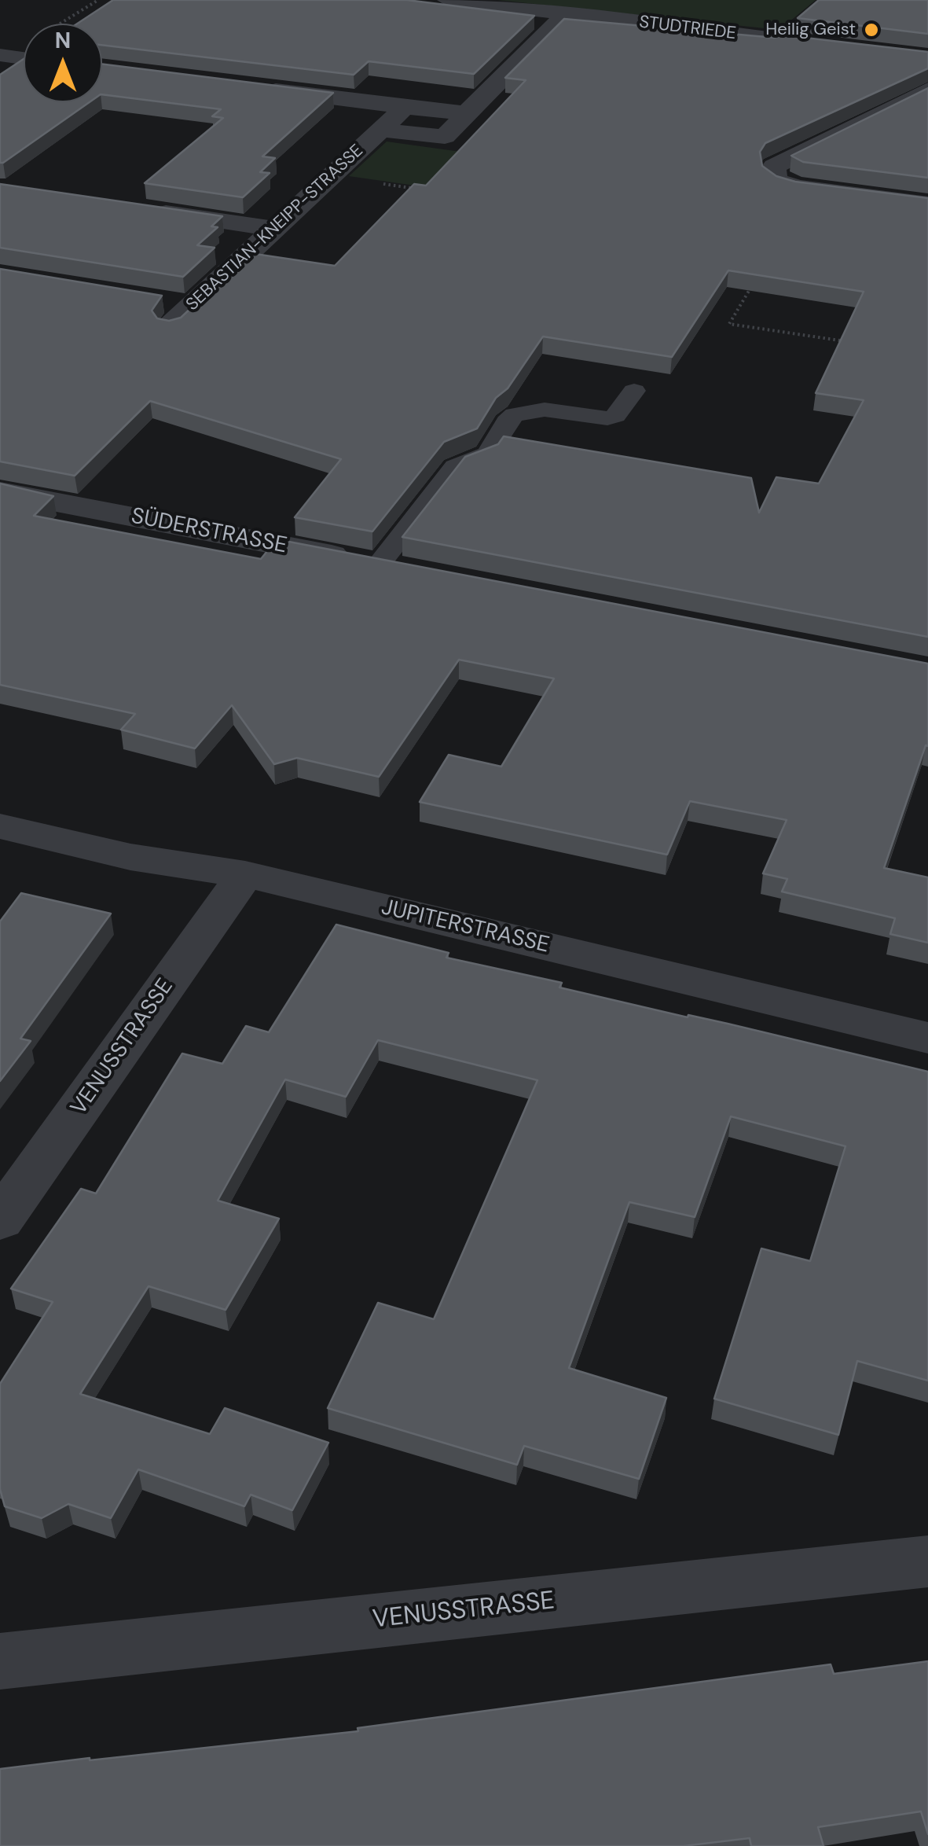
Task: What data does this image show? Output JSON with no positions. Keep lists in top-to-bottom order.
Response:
{
  "streets": {
    "street": [
      "STUDTRIEDE",
      "SEBASTIAN-KNEIPP-STRASSE",
      "SÜDERSTRASSE",
      "JUPITERSTRASSE",
      "VENUSSTRASSE"
    ]
  },
  "crossings": [
    ["STUDTRIEDE", "SEBASTIAN-KNEIPP-STRASSE"],
    ["JUPITERSTRASSE", "VENUSSTRASSE"]
  ],
  "places": ["Heilig Geist"],
  "north": "top"
}
